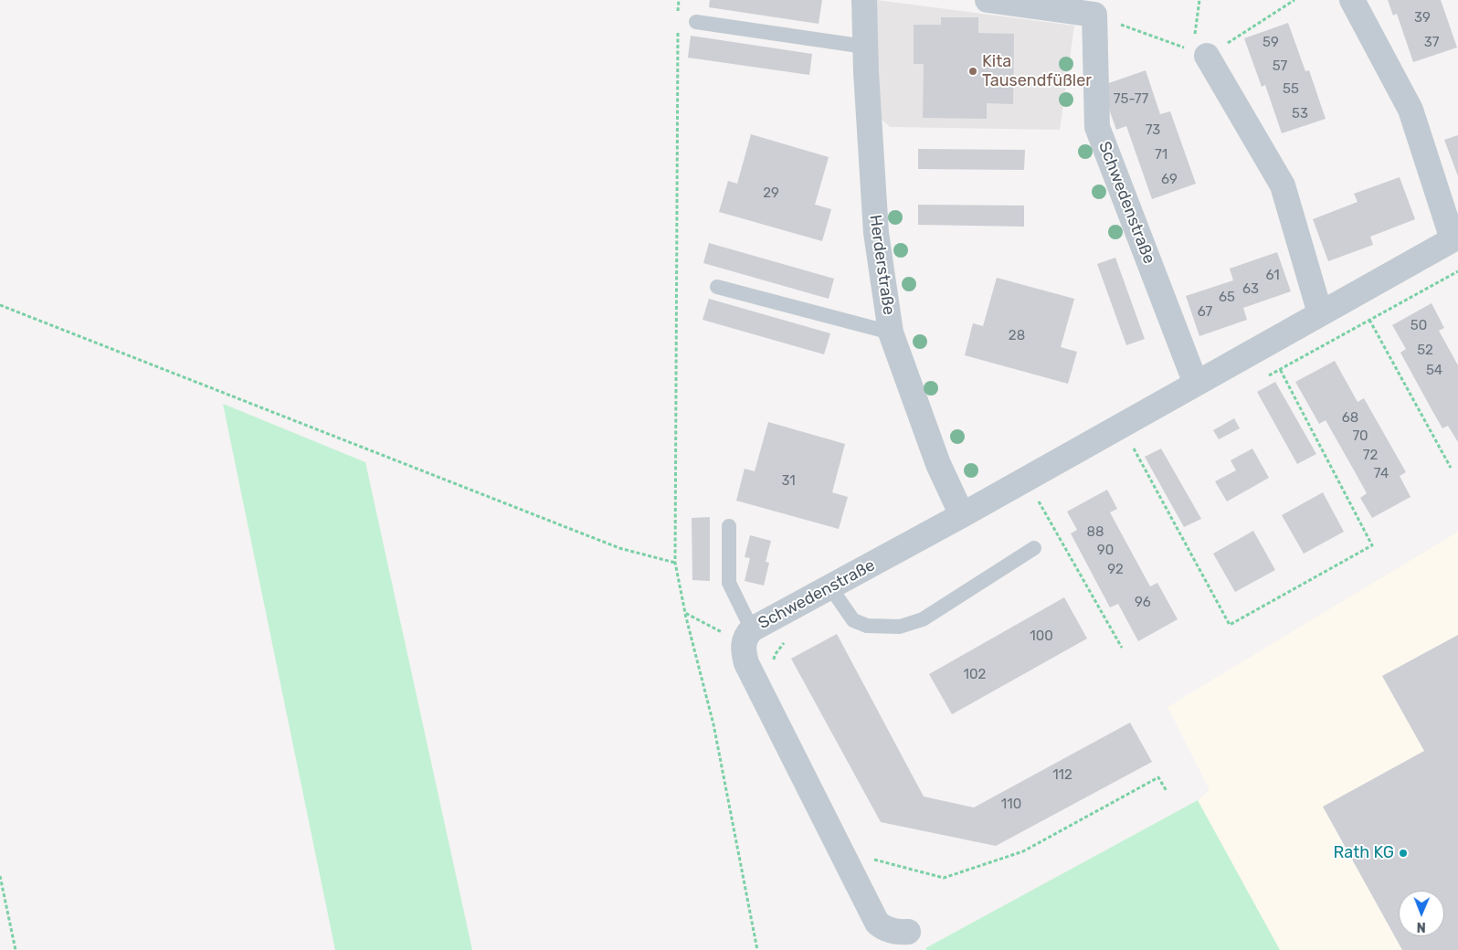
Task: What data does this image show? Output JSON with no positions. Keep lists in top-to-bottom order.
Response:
{
  "streets": {
    "street": ["Schwedenstraße", "Herderstraße"]
  },
  "crossings": [
    ["Schwedenstraße", "Herderstraße"]
  ],
  "places": ["Kita Tausendfüßler", "Rath KG"],
  "house_numbers": [
    "39",
    "59",
    "37",
    "57",
    "55",
    "75-77",
    "53",
    "73",
    "71",
    "69",
    "29",
    "61",
    "63",
    "65",
    "67",
    "50",
    "28",
    "52",
    "54",
    "68",
    "70",
    "72",
    "74",
    "31",
    "88",
    "90",
    "92",
    "96",
    "100",
    "102",
    "112",
    "110"
  ],
  "north": "bottom"
}
